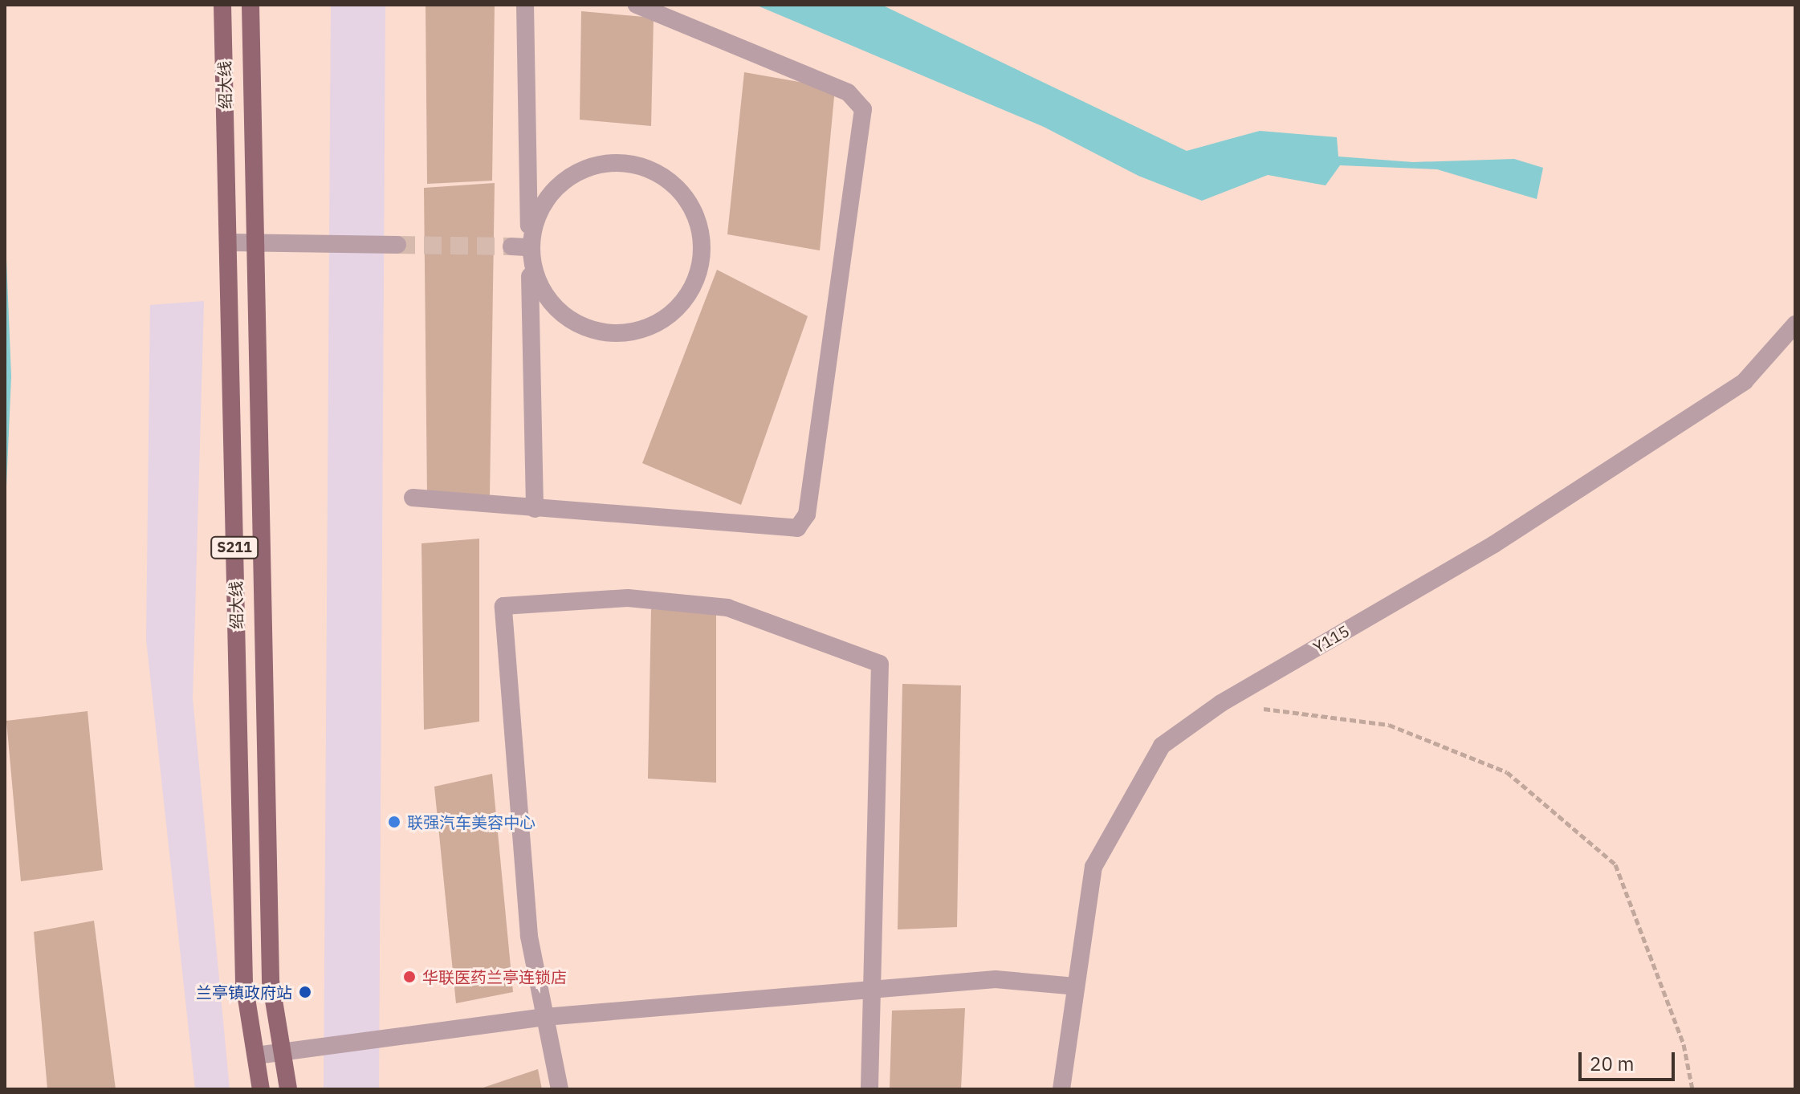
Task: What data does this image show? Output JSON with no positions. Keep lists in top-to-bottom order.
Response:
{
  "streets": {
    "main road": ["绍大线", "S211"],
    "street": ["Y115"]
  },
  "places": ["联强汽车美容中心", "华联医药兰亭连锁店", "兰亭镇政府站"],
  "scale_bar": "20 m"
}
